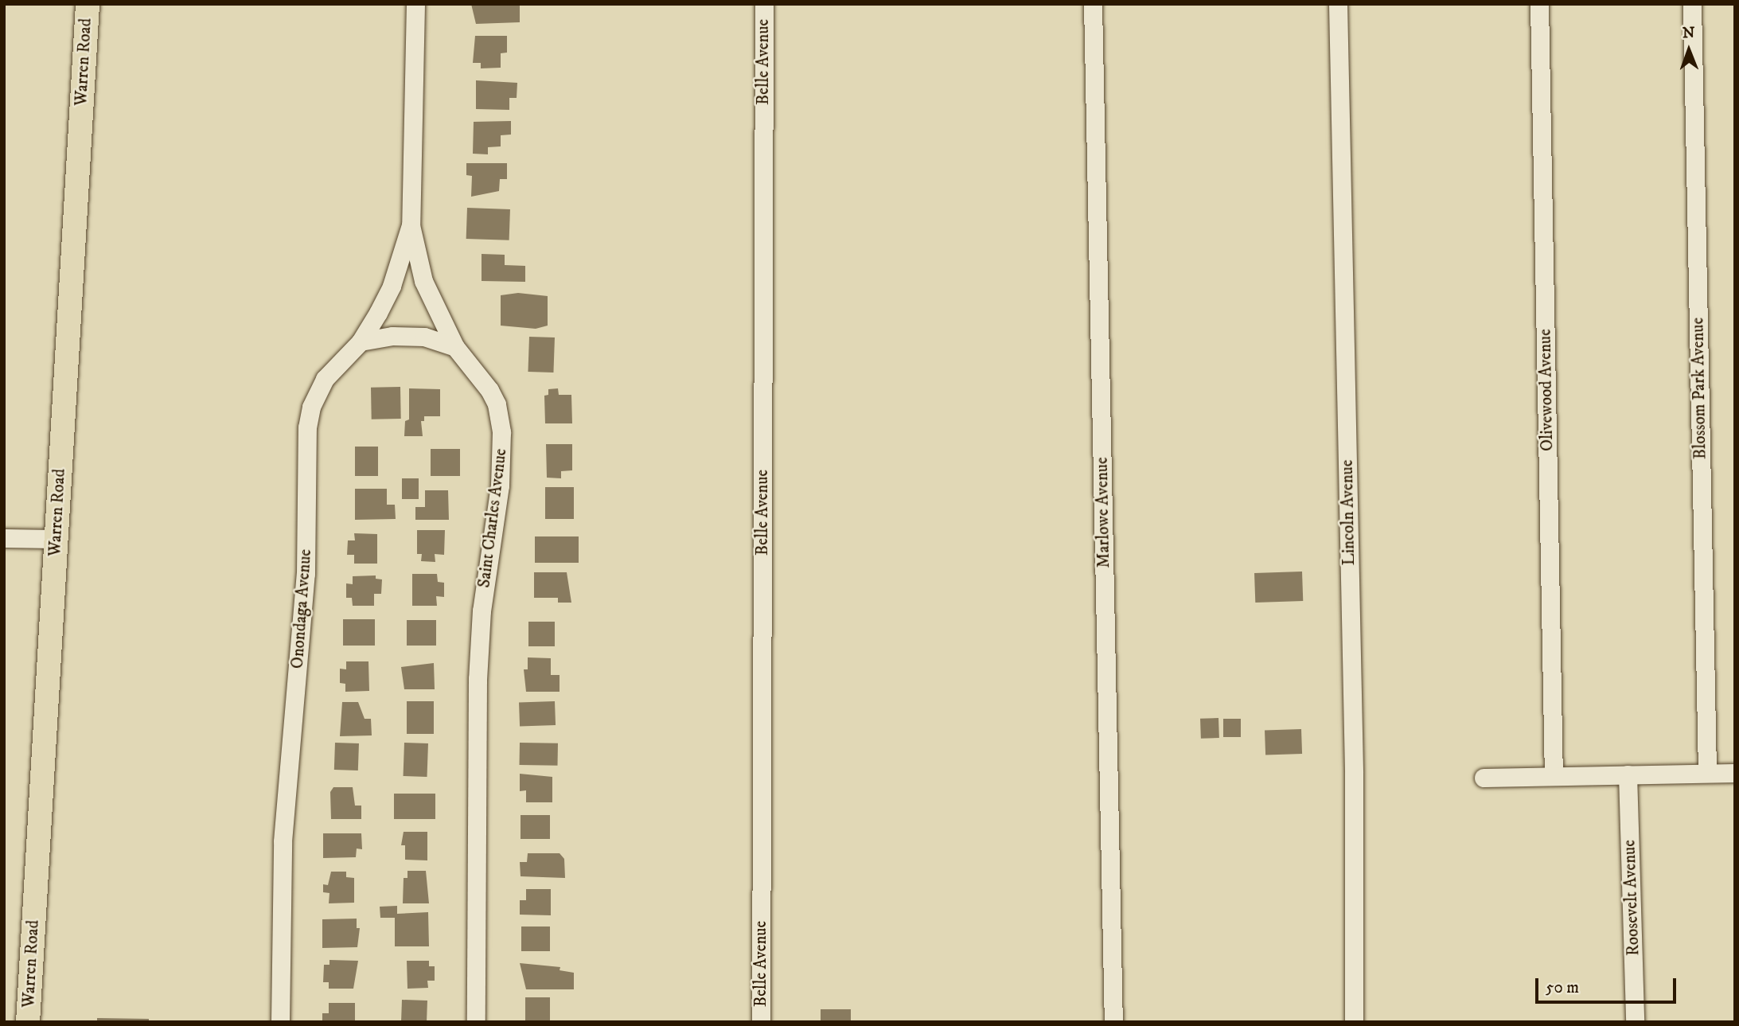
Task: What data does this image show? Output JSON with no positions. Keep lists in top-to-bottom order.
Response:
{
  "streets": {
    "main road": ["Warren Road"],
    "street": [
      "Belle Avenue",
      "Blossom Park Avenue",
      "Olivewood Avenue",
      "Marlowe Avenue",
      "Lincoln Avenue",
      "Saint Charles Avenue",
      "Onondaga Avenue",
      "Roosevelt Avenue"
    ]
  },
  "crossings": [
    ["Saint Charles Avenue", "Onondaga Avenue"]
  ],
  "scale_bar": "50 m",
  "north": "top"
}
